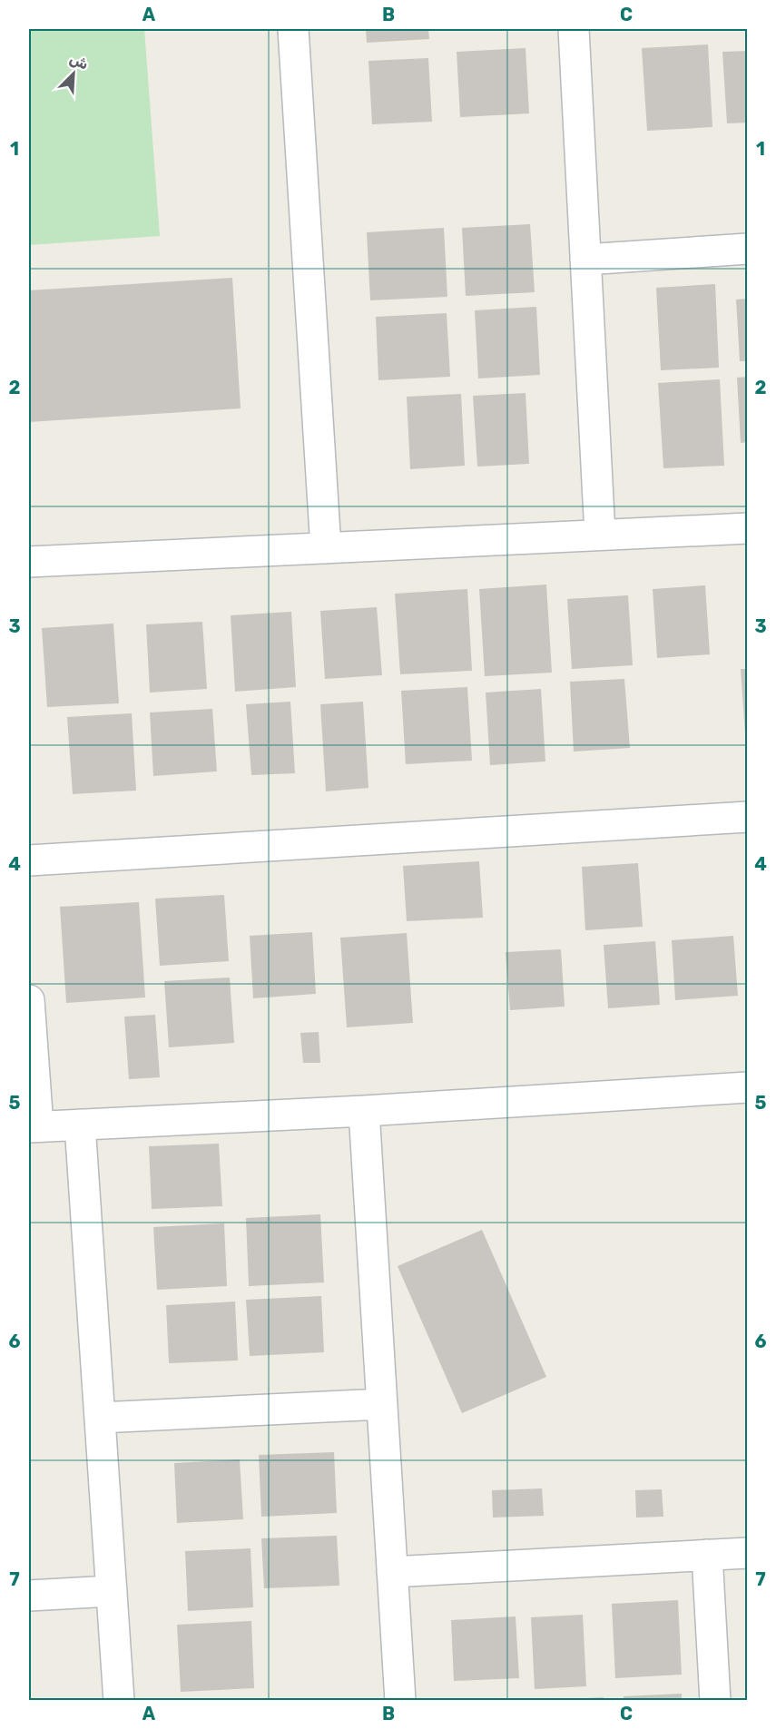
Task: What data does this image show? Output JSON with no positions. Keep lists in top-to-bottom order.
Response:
{
  "north": "top right",
  "grid": {
    "columns": ["A", "B", "C"],
    "rows": [
      "1",
      "2",
      "3",
      "4",
      "5",
      "6",
      "7"
    ]
  }
}
